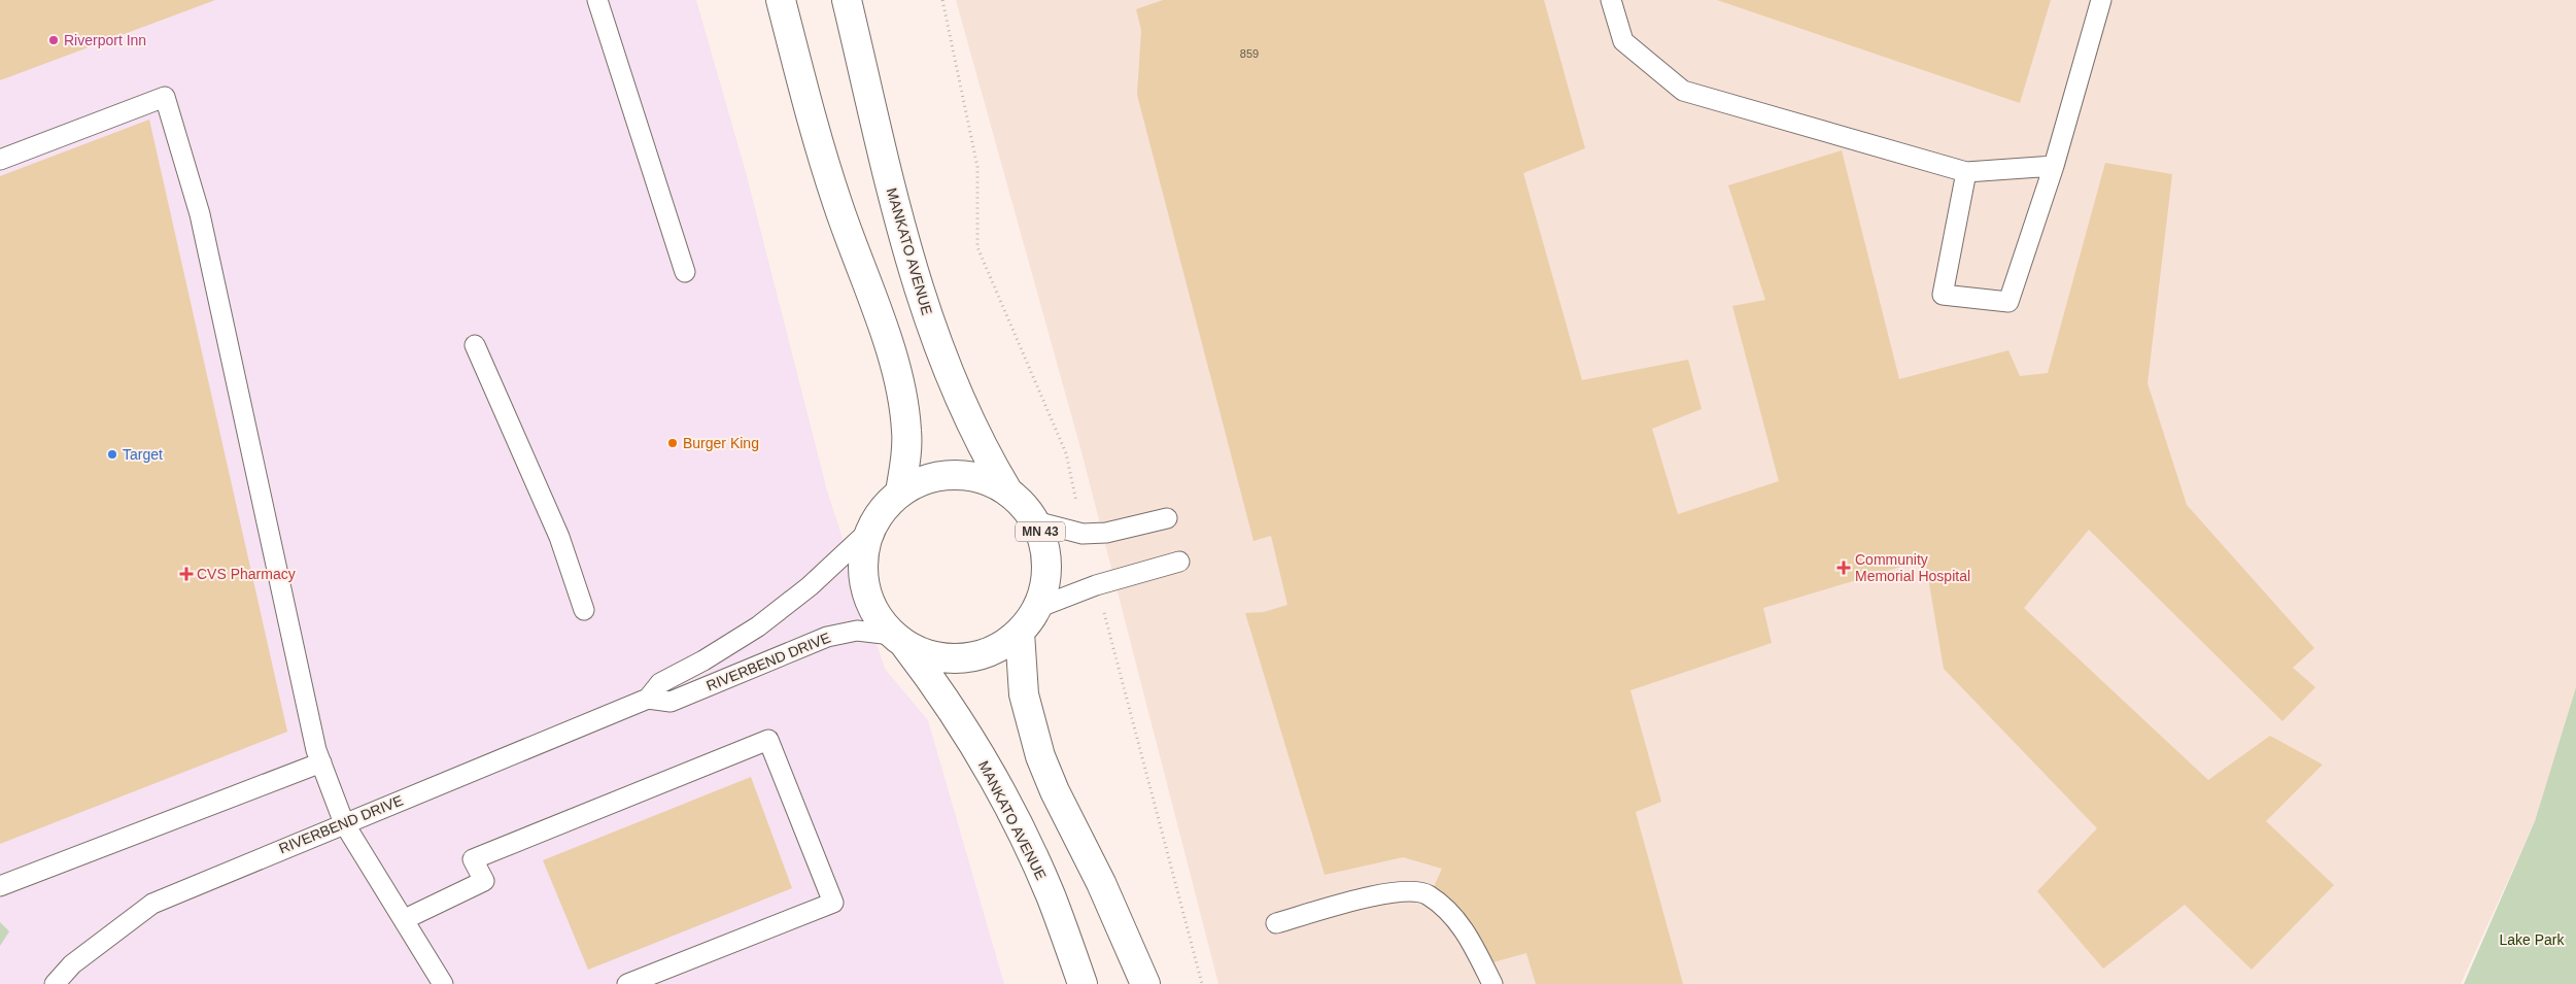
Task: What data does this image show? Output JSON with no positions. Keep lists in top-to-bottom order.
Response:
{
  "streets": {
    "main road": ["MANKATO AVENUE", "MN 43"],
    "lane": ["RIVERBEND DRIVE"]
  },
  "crossings": [
    ["MANKATO AVENUE", "RIVERBEND DRIVE"]
  ],
  "parks": ["Lake Park"],
  "places": {
    "other": ["Riverport Inn", "Burger King", "Target"],
    "health": ["Community Memorial Hospital", "CVS Pharmacy"]
  },
  "house_numbers": ["859"]
}
